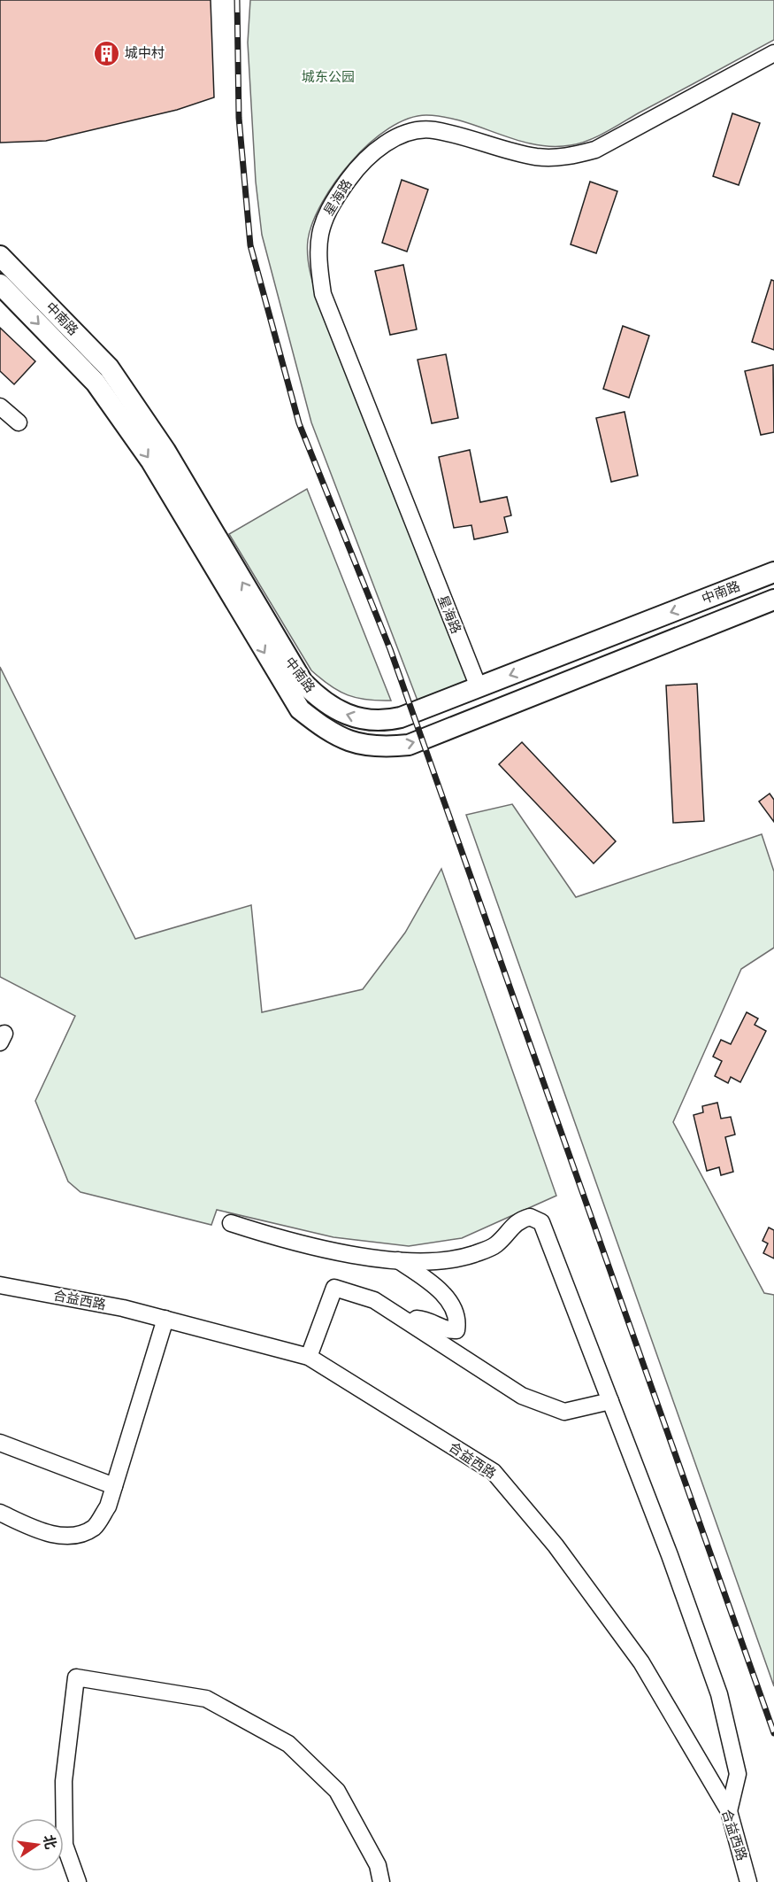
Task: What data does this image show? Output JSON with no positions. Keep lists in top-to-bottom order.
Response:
{
  "streets": {
    "main road": ["中南路"],
    "street": ["星海路", "合益西路"]
  },
  "crossings": [
    ["星海路", "中南路"]
  ],
  "parks": ["城东公园"],
  "places": {
    "building": ["城中村"]
  },
  "north": "right"
}
